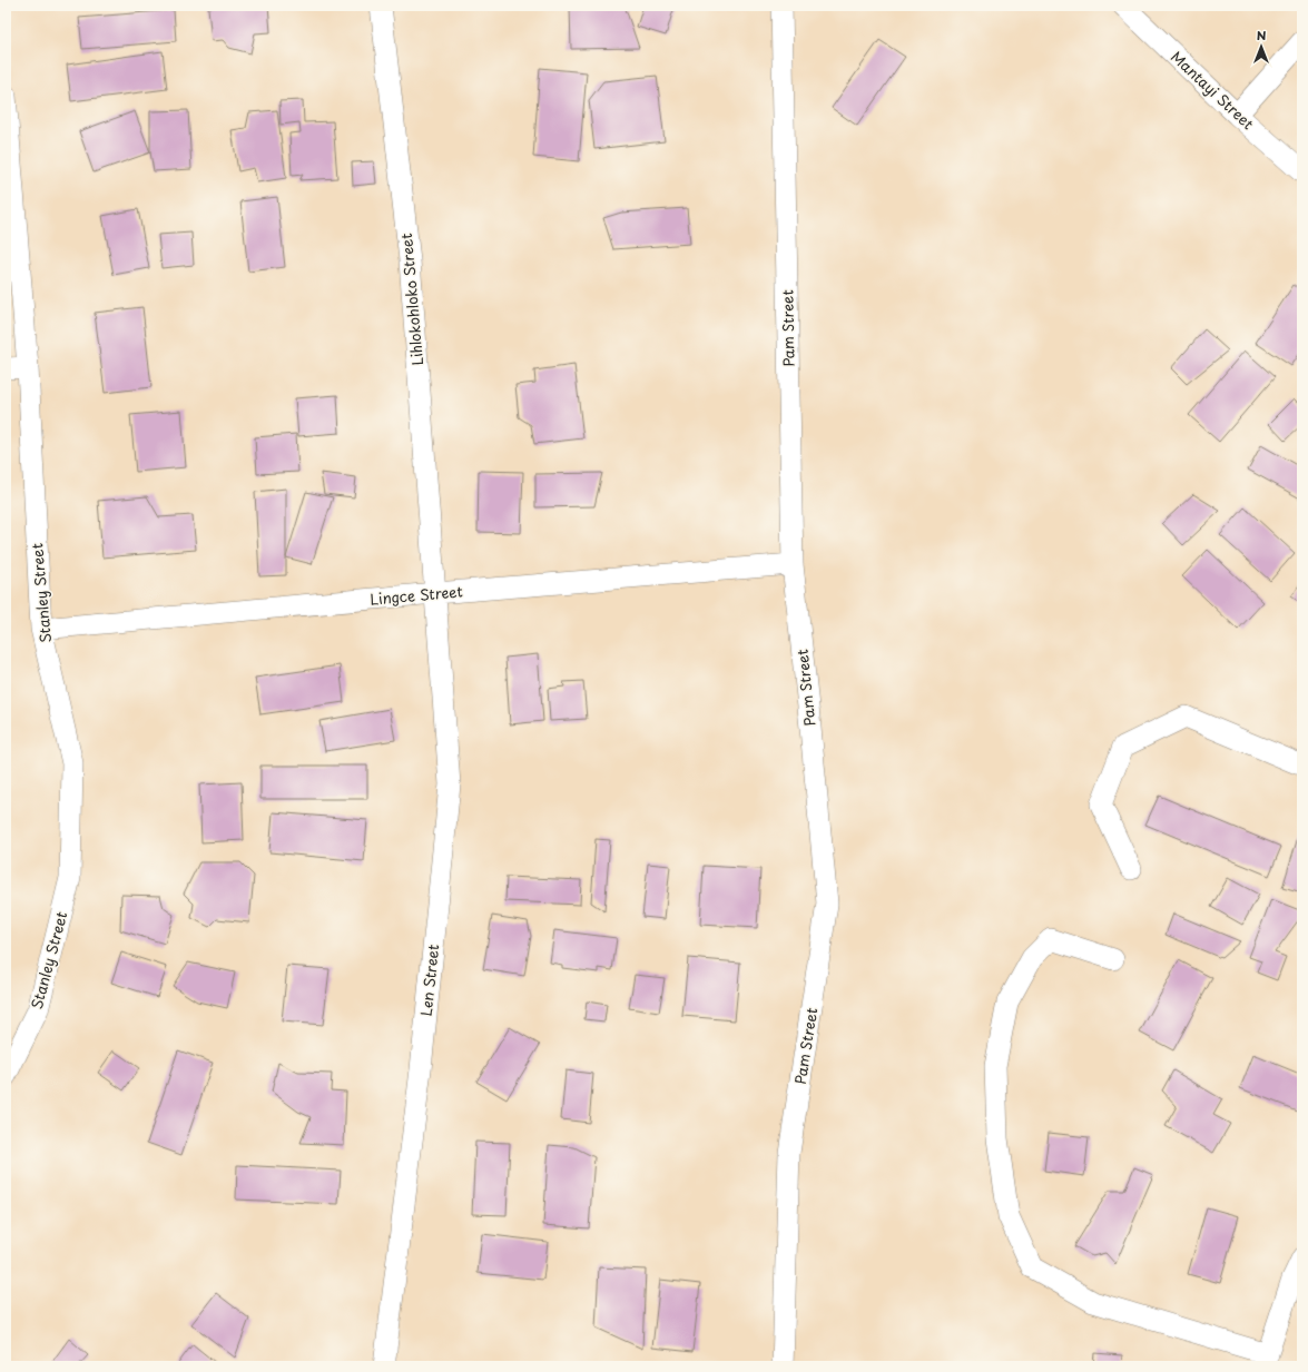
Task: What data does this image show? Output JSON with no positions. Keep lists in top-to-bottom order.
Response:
{
  "streets": {
    "street": [
      "Mantayi Street",
      "Lihlokohloko Street",
      "Pam Street",
      "Stanley Street",
      "Lingce Street",
      "Len Street"
    ]
  },
  "crossings": [
    ["Lihlokohloko Street", "Lingce Street"],
    ["Lihlokohloko Street", "Len Street"],
    ["Pam Street", "Lingce Street"],
    ["Stanley Street", "Lingce Street"],
    ["Lingce Street", "Len Street"]
  ],
  "north": "top"
}
